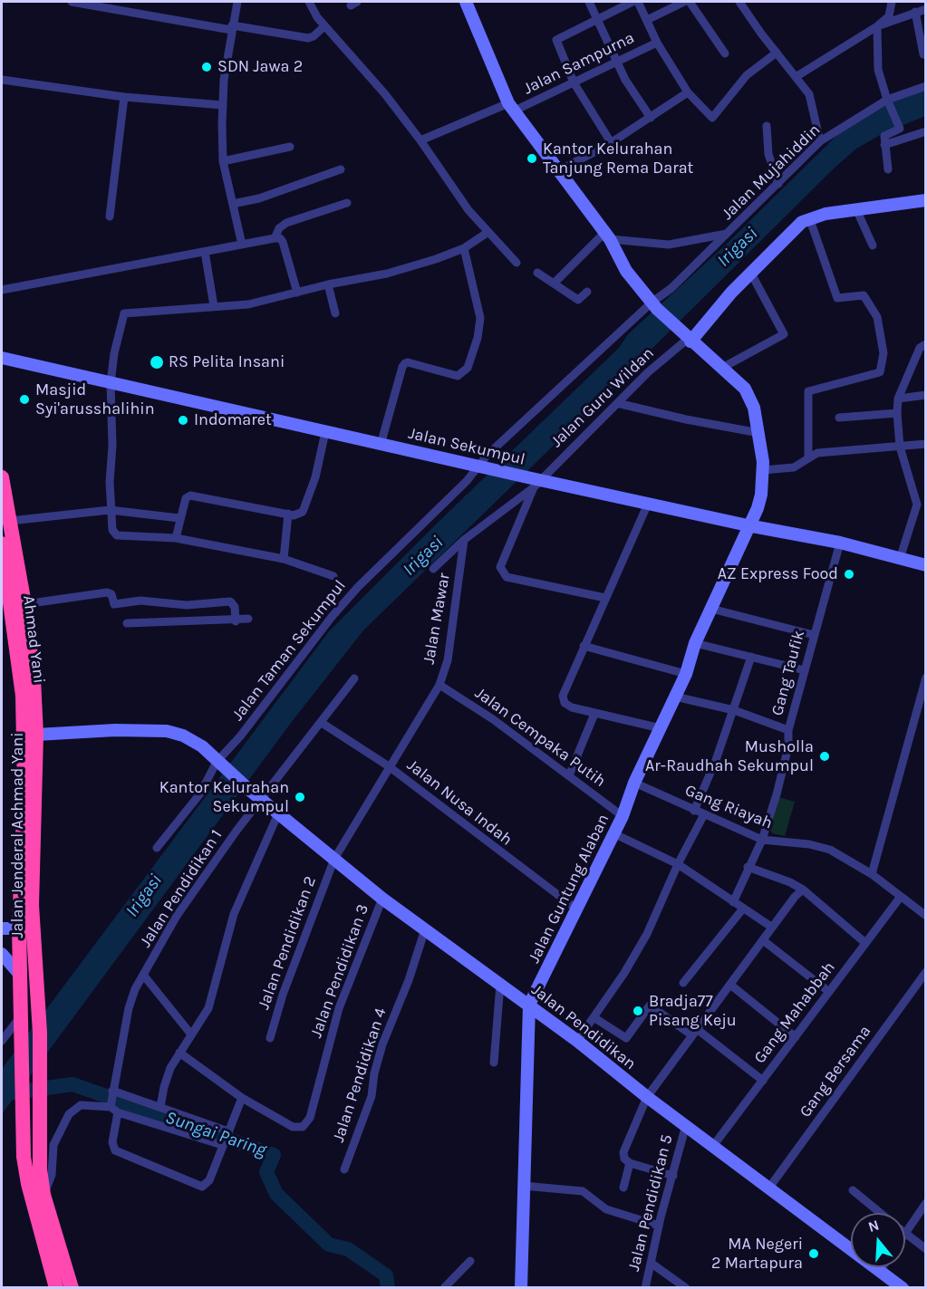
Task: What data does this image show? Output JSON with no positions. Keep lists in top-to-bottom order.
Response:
{
  "streets": {
    "highway": ["Ahmad Yani", "Jalan Jenderal Achmad Yani"],
    "street": [
      "Jalan Sampurna",
      "Jalan Mujahiddin",
      "Jalan Guru Wildan",
      "Jalan Sekumpul",
      "Jalan Mawar",
      "Jalan Taman Sekumpul",
      "Gang Taufik",
      "Jalan Cempaka Putih",
      "Jalan Nusa Indah",
      "Gang Riayah",
      "Jalan Pendidikan 1",
      "Jalan Guntung Alaban",
      "Jalan Pendidikan 2",
      "Jalan Pendidikan 3",
      "Gang Mahabbah",
      "Jalan Pendidikan",
      "Gang Bersama",
      "Jalan Pendidikan 4",
      "Jalan Pendidikan 5"
    ]
  },
  "crossings": [
    ["Jalan Sampurna", "Jalan Guntung Alaban"],
    ["Jalan Mujahiddin", "Jalan Sekumpul"],
    ["Jalan Mujahiddin", "Jalan Taman Sekumpul"],
    ["Jalan Mujahiddin", "Jalan Guntung Alaban"],
    ["Jalan Guru Wildan", "Jalan Sekumpul"],
    ["Jalan Guru Wildan", "Jalan Guntung Alaban"],
    ["Jalan Sekumpul", "Jalan Taman Sekumpul"],
    ["Jalan Sekumpul", "Gang Taufik"],
    ["Jalan Sekumpul", "Jalan Guntung Alaban"],
    ["Jalan Mawar", "Jalan Cempaka Putih"],
    ["Jalan Mawar", "Jalan Nusa Indah"],
    ["Jalan Mawar", "Jalan Pendidikan 2"],
    ["Jalan Mawar", "Jalan Pendidikan"],
    ["Ahmad Yani", "Jalan Jenderal Achmad Yani"],
    ["Jalan Taman Sekumpul", "Jalan Pendidikan"],
    ["Gang Taufik", "Gang Riayah"],
    ["Jalan Cempaka Putih", "Jalan Guntung Alaban"],
    ["Jalan Nusa Indah", "Jalan Pendidikan 1"],
    ["Jalan Nusa Indah", "Jalan Guntung Alaban"],
    ["Gang Riayah", "Jalan Guntung Alaban"],
    ["Gang Riayah", "Gang Mahabbah"],
    ["Jalan Jenderal Achmad Yani", "Jalan Pendidikan"],
    ["Jalan Pendidikan 1", "Jalan Pendidikan"],
    ["Jalan Guntung Alaban", "Jalan Pendidikan"],
    ["Jalan Pendidikan 2", "Jalan Pendidikan"],
    ["Jalan Pendidikan 3", "Jalan Pendidikan"],
    ["Gang Mahabbah", "Jalan Pendidikan"],
    ["Jalan Pendidikan", "Gang Bersama"],
    ["Jalan Pendidikan", "Jalan Pendidikan 4"],
    ["Jalan Pendidikan", "Jalan Pendidikan 5"]
  ],
  "water": ["Irigasi", "Sungai Paring"],
  "places": [
    "SDN Jawa 2",
    "Kantor Kelurahan Tanjung Rema Darat",
    "RS Pelita Insani",
    "Masjid Syi'arusshalihin",
    "Indomaret",
    "AZ Express Food",
    "Musholla Ar-Raudhah Sekumpul",
    "Kantor Kelurahan Sekumpul",
    "Bradja77 Pisang Keju",
    "MA Negeri 2 Martapura"
  ],
  "north": "top"
}
